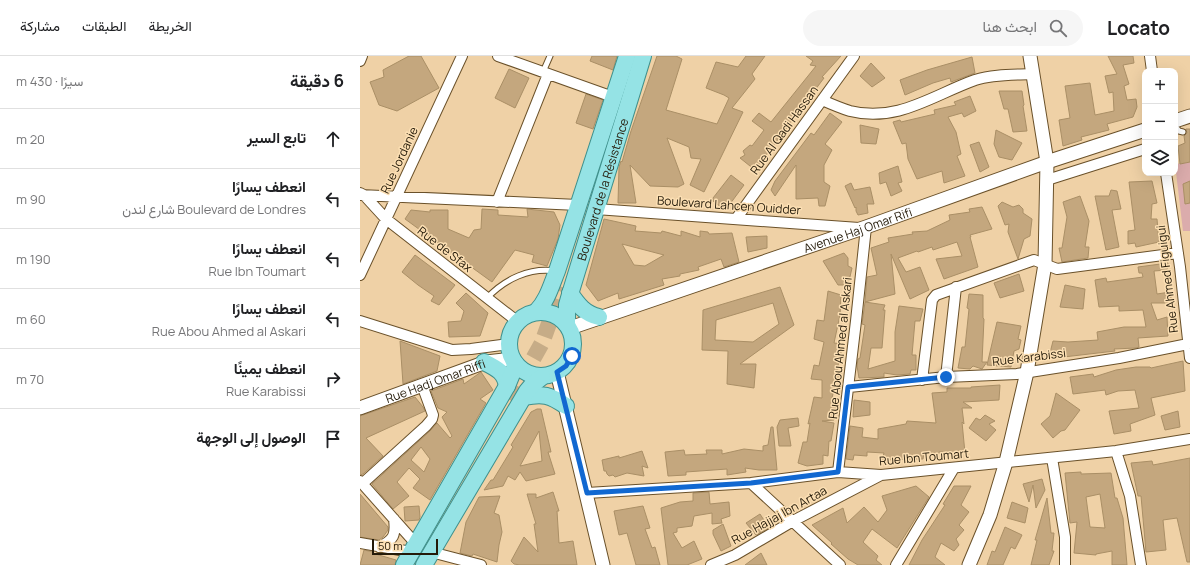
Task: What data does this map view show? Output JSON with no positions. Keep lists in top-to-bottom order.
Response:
{
  "streets": {
    "main road": ["Boulevard de la Résistance"],
    "street": [
      "Rue Al Qadi Hassan",
      "Rue Jordanie",
      "Boulevard Lahcen Ouidder",
      "Avenue Haj Omar Rifi",
      "Rue de Sfax",
      "Rue Ahmed Figuigui",
      "Rue Abou Ahmed al Askari",
      "Rue Karabissi",
      "Rue Hadj Omar Riffi",
      "Rue Ibn Toumart",
      "Rue Hajjaj Ibn Artaa"
    ]
  },
  "crossings": [
    ["Rue Al Qadi Hassan", "Boulevard Lahcen Ouidder"],
    ["Rue Jordanie", "Rue de Sfax"],
    ["Boulevard de la Résistance", "Boulevard Lahcen Ouidder"],
    ["Boulevard de la Résistance", "Avenue Haj Omar Rifi"],
    ["Boulevard de la Résistance", "Rue de Sfax"],
    ["Boulevard de la Résistance", "Rue Hadj Omar Riffi"],
    ["Boulevard Lahcen Ouidder", "Avenue Haj Omar Rifi"],
    ["Boulevard Lahcen Ouidder", "Rue Abou Ahmed al Askari"],
    ["Avenue Haj Omar Rifi", "Rue de Sfax"],
    ["Avenue Haj Omar Rifi", "Rue Abou Ahmed al Askari"],
    ["Avenue Haj Omar Rifi", "Rue Hadj Omar Riffi"],
    ["Rue de Sfax", "Rue Hadj Omar Riffi"],
    ["Rue Ahmed Figuigui", "Rue Karabissi"],
    ["Rue Abou Ahmed al Askari", "Rue Karabissi"],
    ["Rue Abou Ahmed al Askari", "Rue Ibn Toumart"],
    ["Rue Ibn Toumart", "Rue Hajjaj Ibn Artaa"]
  ],
  "scale_bar": "50 m",
  "page": {
    "header": "Locato",
    "search": "ابحث هنا",
    "nav": ["الخريطة", "الطبقات", "مشاركة"],
    "heading": ["6 دقيقة", "سيرًا · 430 m"],
    "map_buttons": ["+", "−"],
    "list": [
      ["تابع السير", "20 m"],
      ["انعطف يسارًا", "Boulevard de Londres شارع لندن", "90 m"],
      ["انعطف يسارًا", "Rue Ibn Toumart", "190 m"],
      ["انعطف يسارًا", "Rue Abou Ahmed al Askari", "60 m"],
      ["انعطف يمينًا", "Rue Karabissi", "70 m"],
      "الوصول إلى الوجهة"
    ],
    "scale": "50 m"
  }
}
